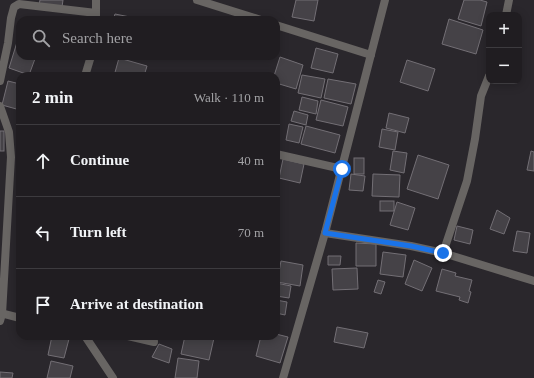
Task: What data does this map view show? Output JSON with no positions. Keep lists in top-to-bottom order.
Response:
{
  "page": {
    "map_buttons": ["+", "−"],
    "search": "Search here",
    "heading": ["2 min", "Walk · 110 m"],
    "list": [
      ["Continue", "40 m"],
      ["Turn left", "70 m"],
      "Arrive at destination"
    ]
  }
}
